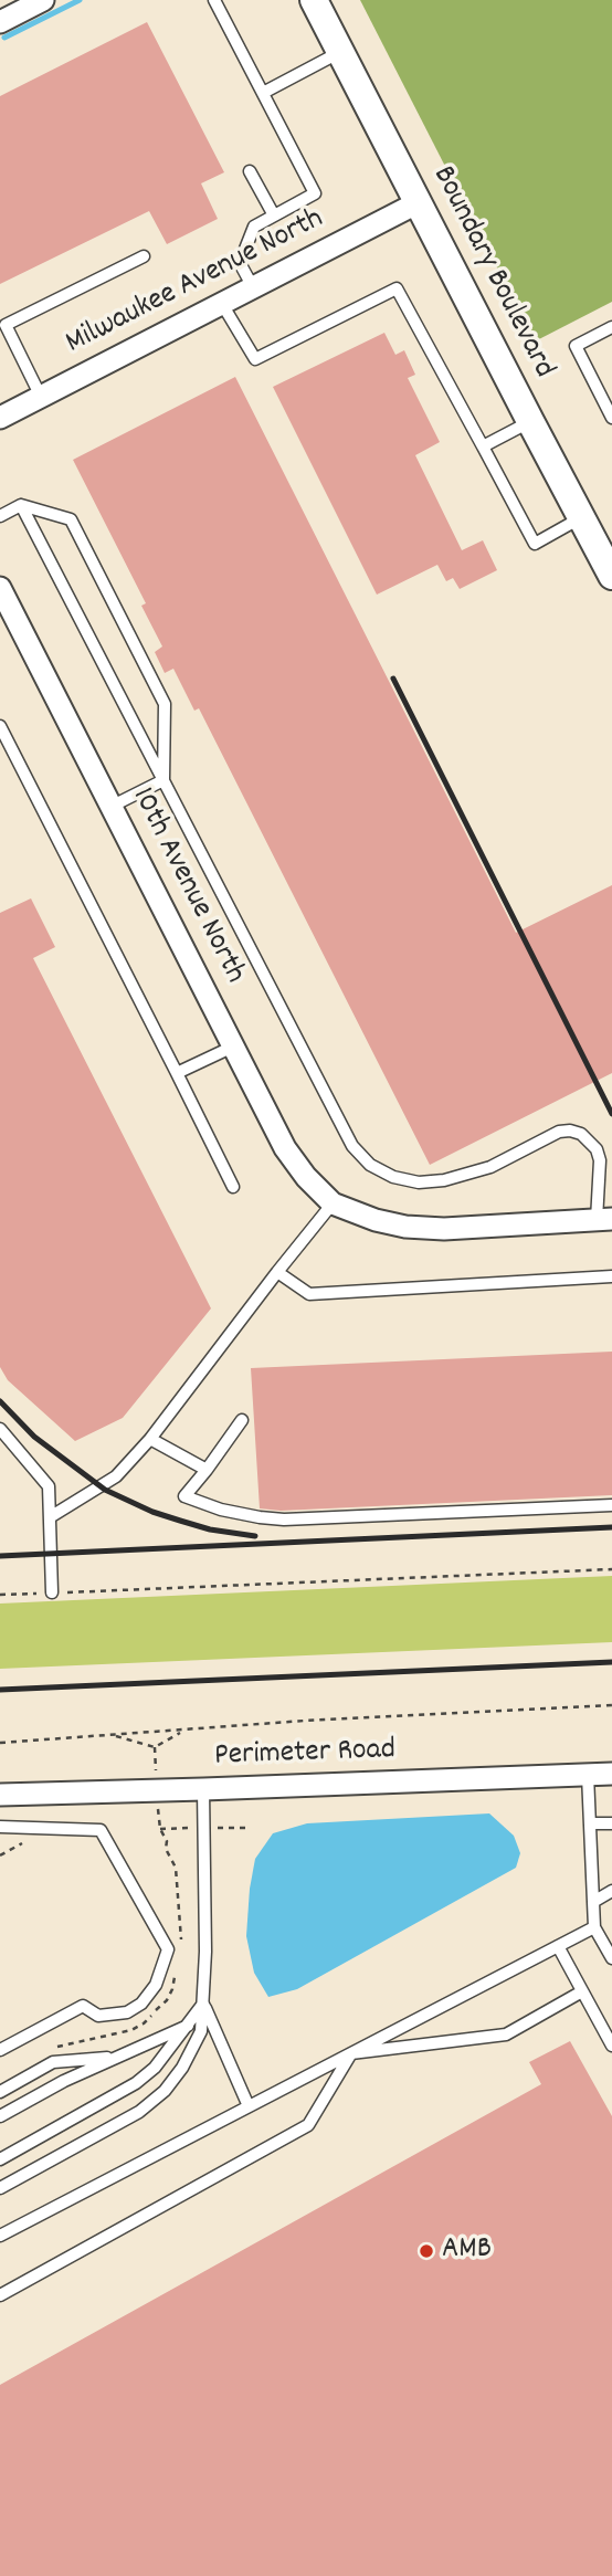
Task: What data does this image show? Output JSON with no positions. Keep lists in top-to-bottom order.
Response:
{
  "streets": {
    "street": [
      "Boundary Boulevard",
      "Milwaukee Avenue North",
      "10th Avenue North",
      "Perimeter Road"
    ]
  },
  "crossings": [
    ["Boundary Boulevard", "Milwaukee Avenue North"]
  ],
  "places": ["AMB"]
}
